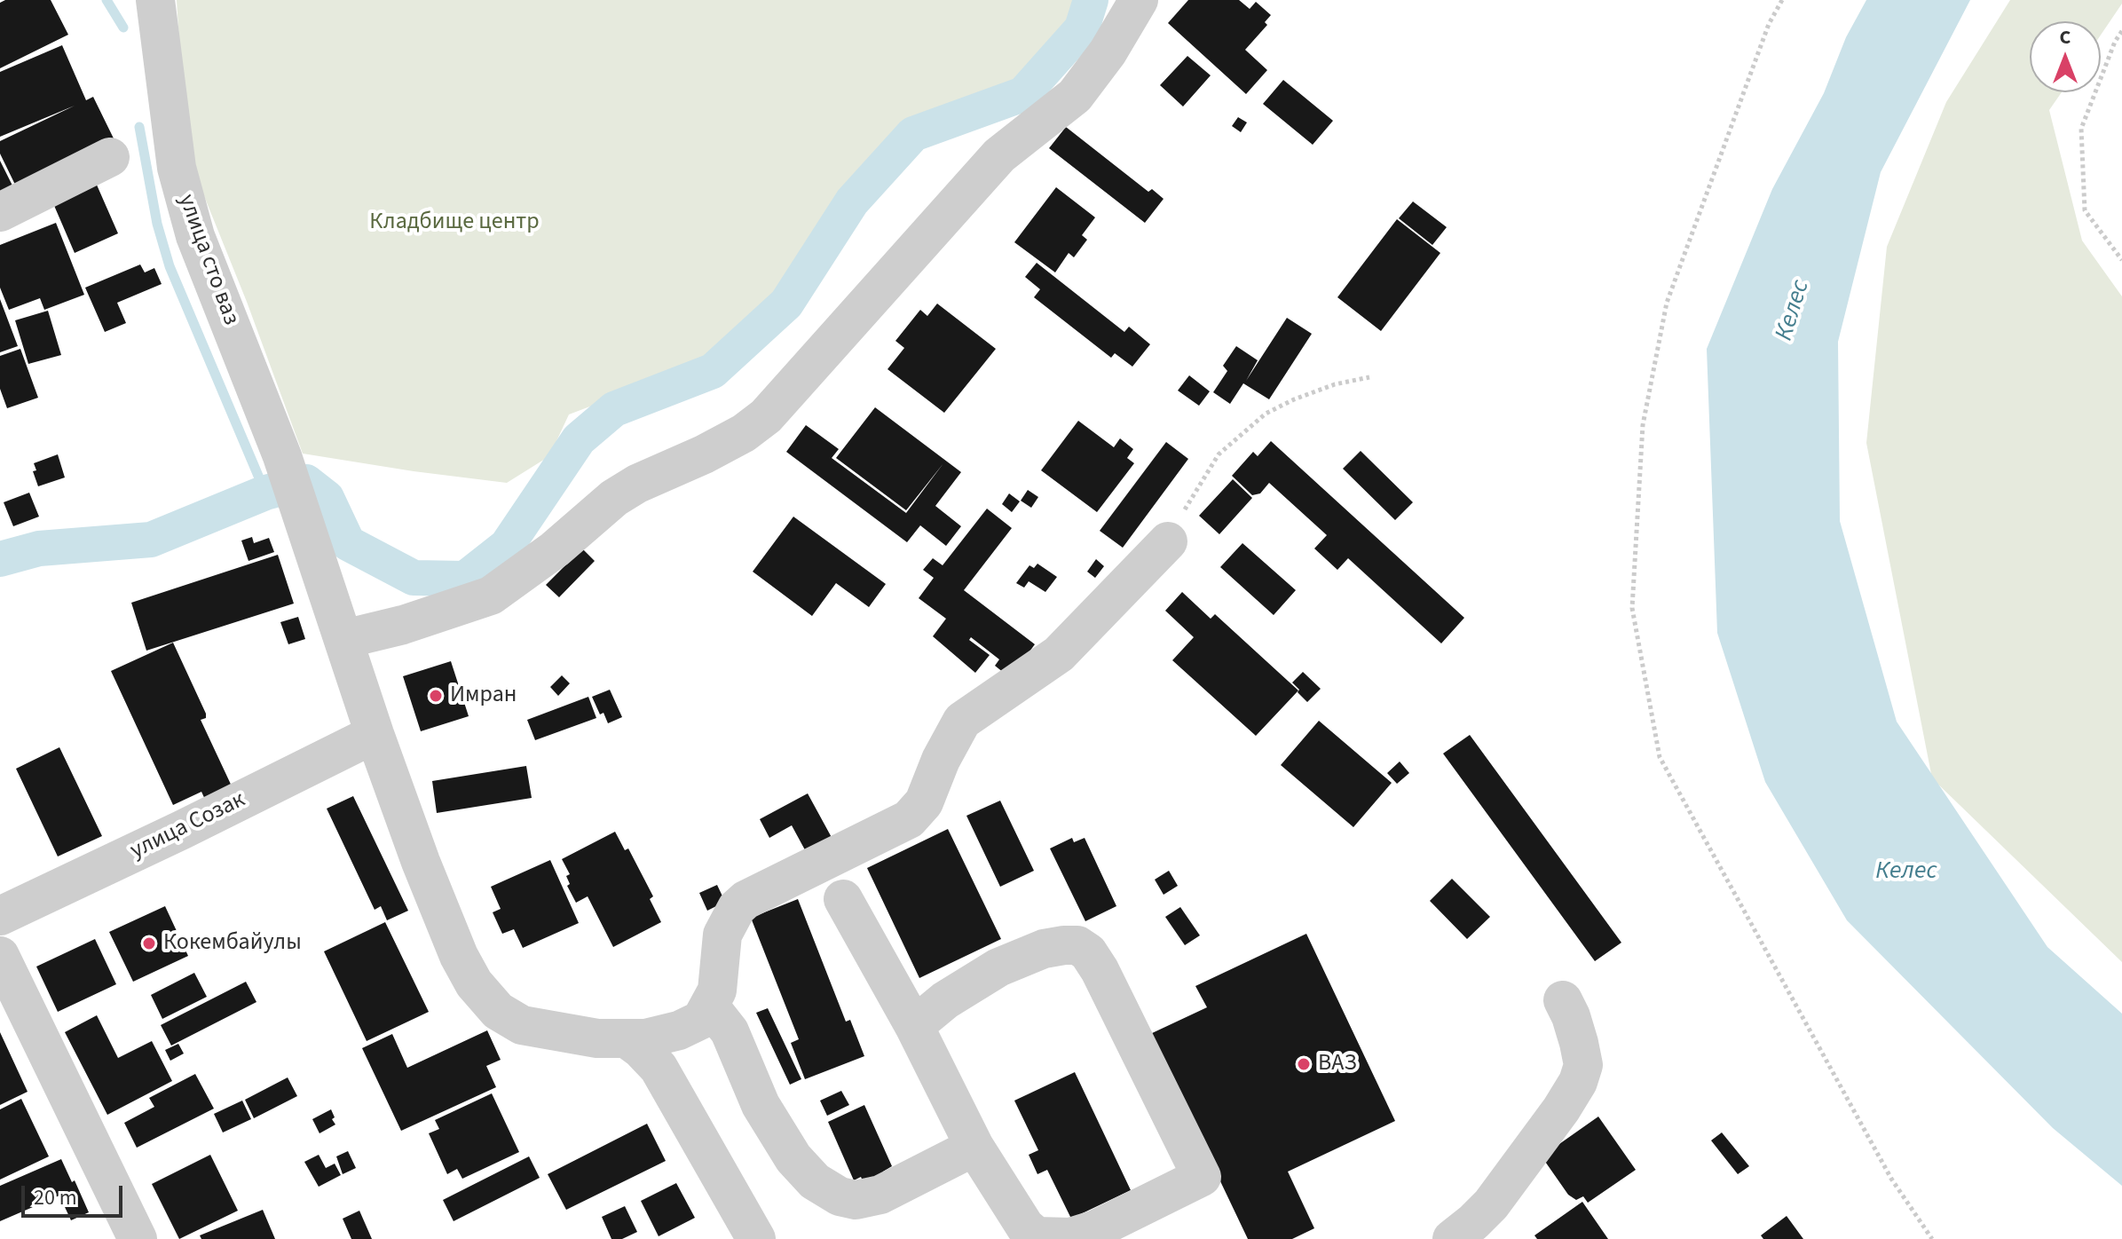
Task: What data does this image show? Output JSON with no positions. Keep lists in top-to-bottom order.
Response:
{
  "streets": {
    "street": ["улица сто ваз", "улица Созак"]
  },
  "crossings": [
    ["улица сто ваз", "улица Созак"]
  ],
  "water": ["Келес"],
  "parks": ["Кладбище центр"],
  "places": ["Имран", "Кокембайулы", "ВАЗ"],
  "scale_bar": "20 m",
  "north": "top"
}
